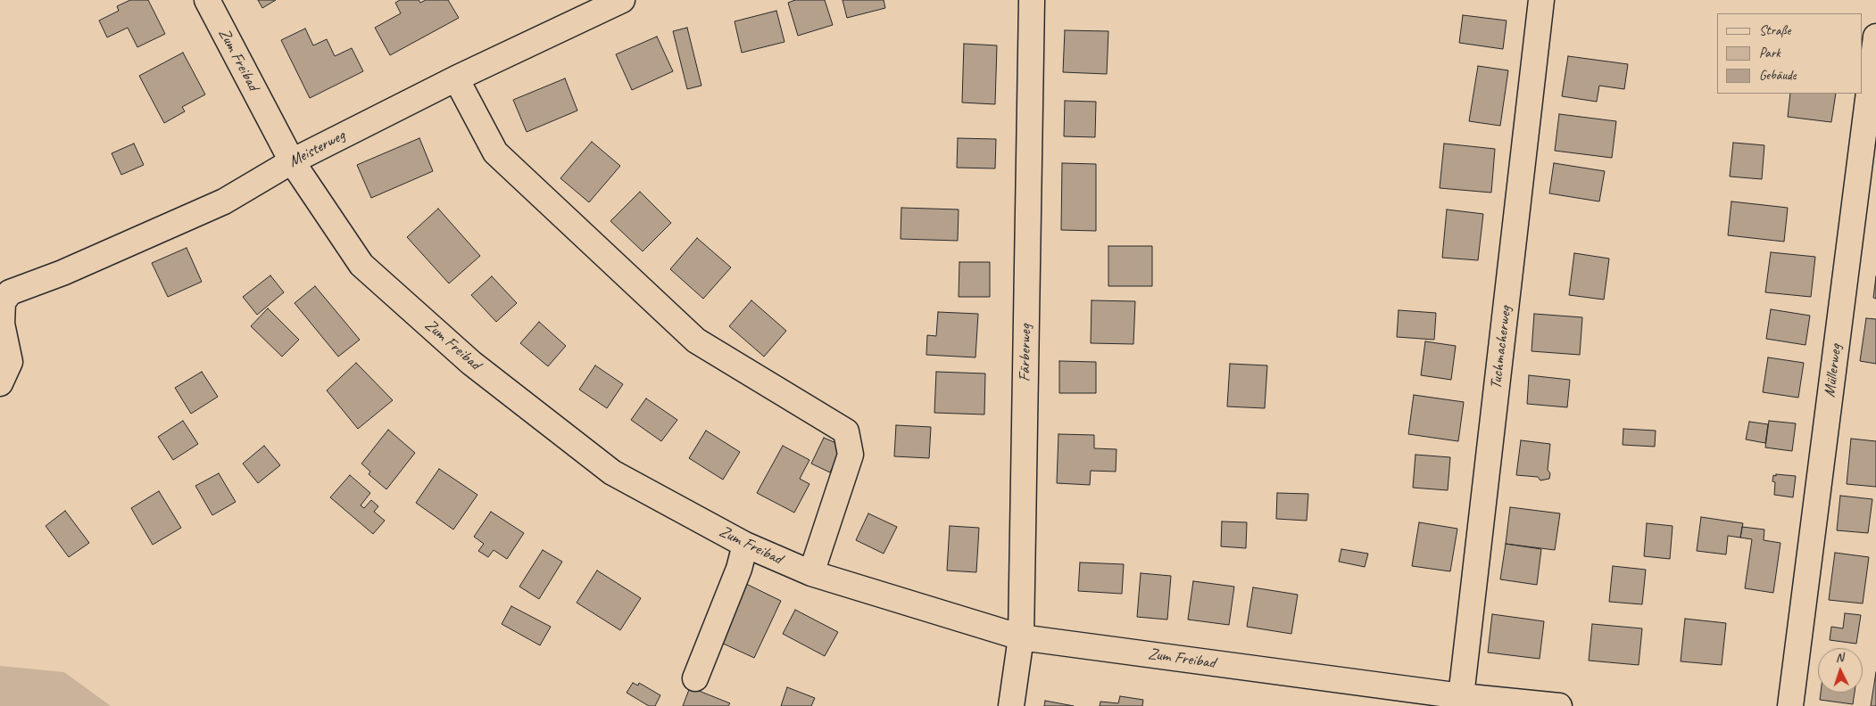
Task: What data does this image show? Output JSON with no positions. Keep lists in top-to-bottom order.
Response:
{
  "streets": {
    "street": [
      "Zum Freibad",
      "Meisterweg",
      "Tuchmacherweg",
      "Färberweg",
      "Müllerweg"
    ]
  },
  "crossings": [
    ["Zum Freibad", "Meisterweg"],
    ["Zum Freibad", "Tuchmacherweg"],
    ["Zum Freibad", "Färberweg"]
  ],
  "legend": ["Straße", "Park", "Gebäude"],
  "north": "top"
}
